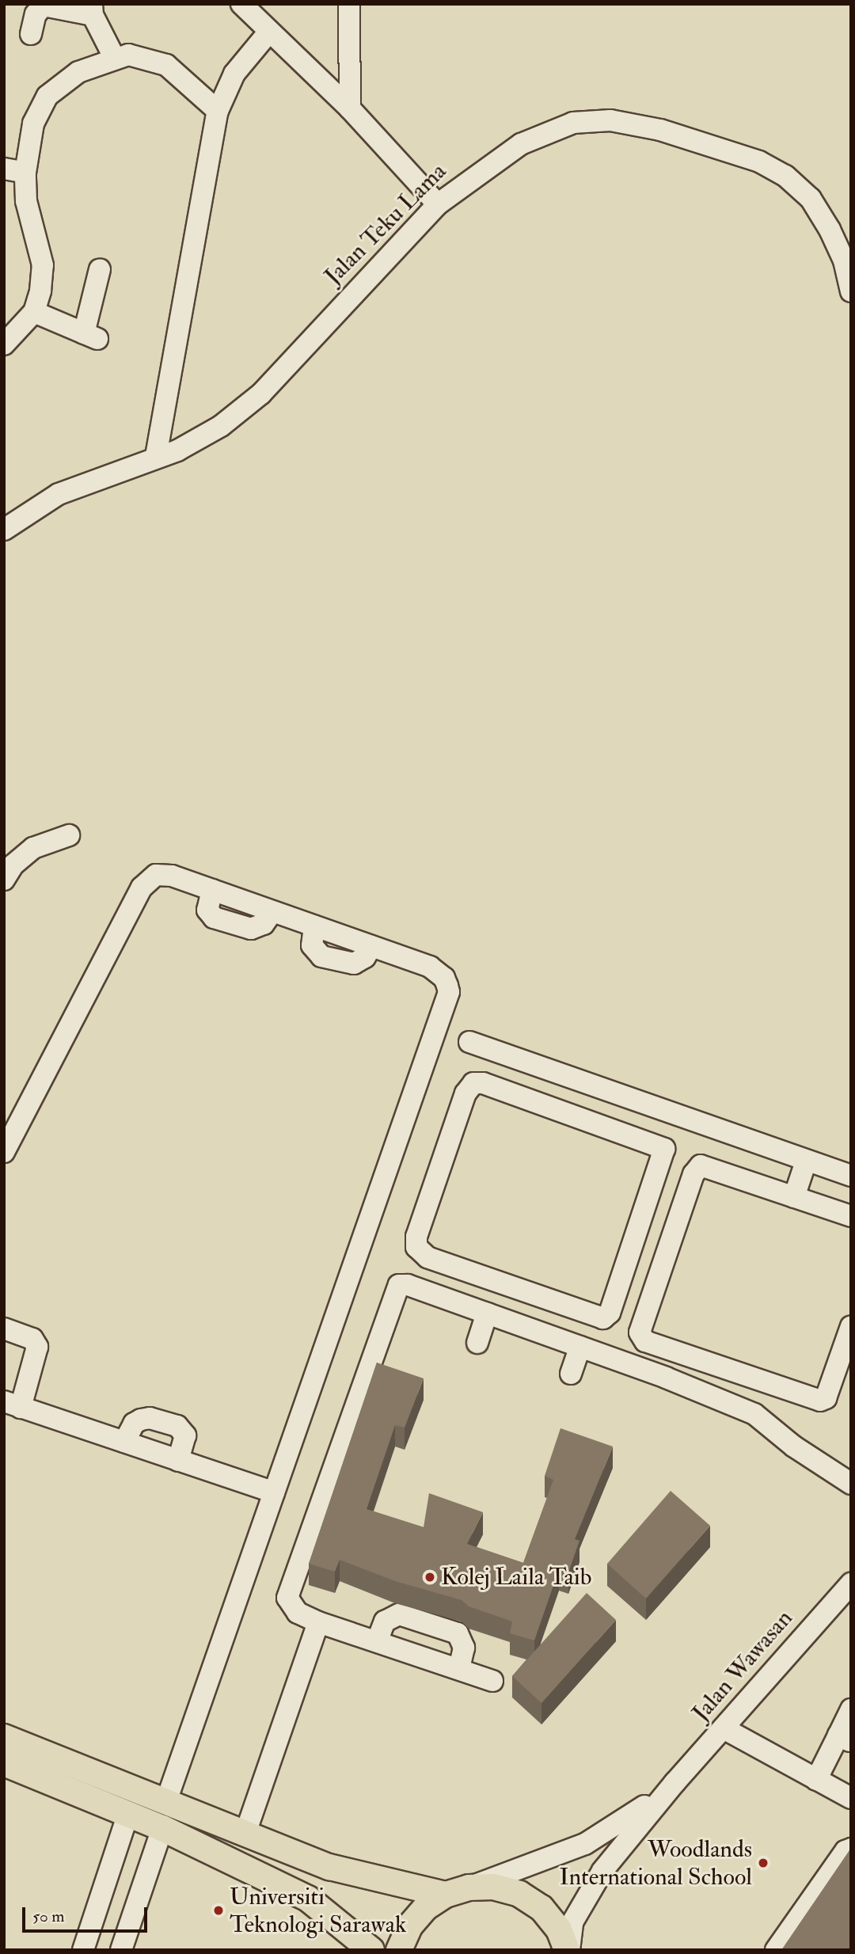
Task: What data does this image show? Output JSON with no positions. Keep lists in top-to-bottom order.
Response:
{
  "streets": {
    "street": ["Jalan Teku Lama", "Jalan Wawasan"]
  },
  "places": ["Kolej Laila Taib", "Woodlands International School", "Universiti Teknologi Sarawak"],
  "scale_bar": "50 m"
}
